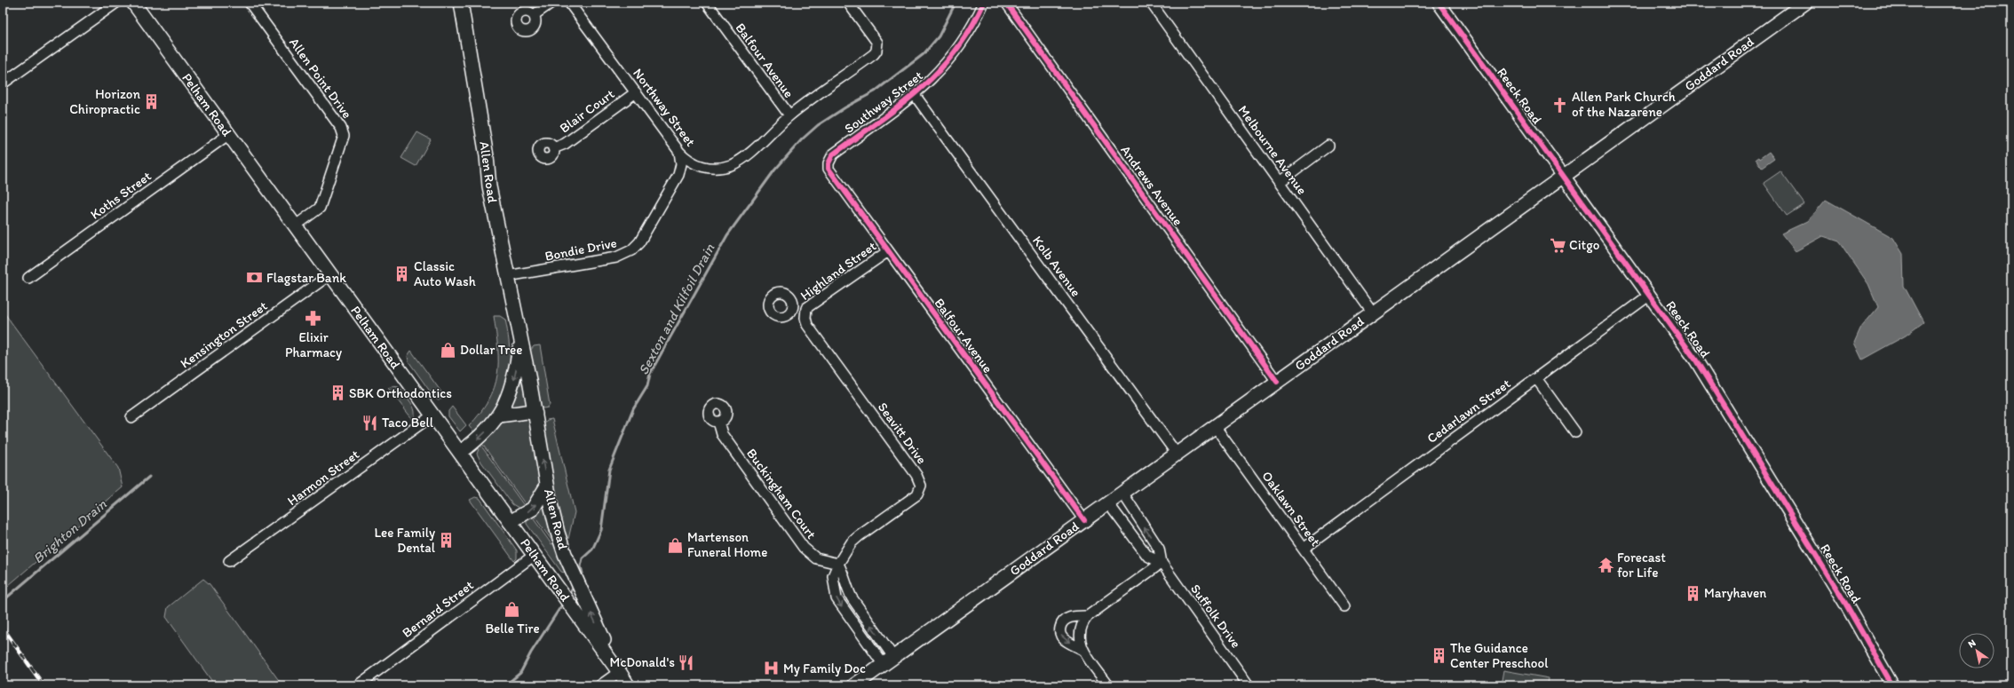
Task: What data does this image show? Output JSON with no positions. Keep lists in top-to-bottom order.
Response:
{
  "streets": {
    "main road": ["Goddard Road", "Pelham Road", "Allen Road"],
    "street": [
      "Balfour Avenue",
      "Allen Point Drive",
      "Reeck Road",
      "Southway Street",
      "Northway Street",
      "Blair Court",
      "Melbourne Avenue",
      "Andrews Avenue",
      "Koths Street",
      "Bondie Drive",
      "Kolb Avenue",
      "Highland Street",
      "Kensington Street",
      "Cedarlawn Street",
      "Seavitt Drive",
      "Harmon Street",
      "Buckingham Court",
      "Oaklawn Street",
      "Bernard Street",
      "Suffolk Drive"
    ]
  },
  "crossings": [
    ["Balfour Avenue", "Goddard Road"],
    ["Balfour Avenue", "Southway Street"],
    ["Balfour Avenue", "Northway Street"],
    ["Balfour Avenue", "Highland Street"],
    ["Goddard Road", "Reeck Road"],
    ["Goddard Road", "Melbourne Avenue"],
    ["Goddard Road", "Andrews Avenue"],
    ["Goddard Road", "Kolb Avenue"],
    ["Goddard Road", "Oaklawn Street"],
    ["Goddard Road", "Suffolk Drive"],
    ["Allen Point Drive", "Pelham Road"],
    ["Reeck Road", "Cedarlawn Street"],
    ["Southway Street", "Kolb Avenue"],
    ["Pelham Road", "Allen Road"],
    ["Pelham Road", "Koths Street"],
    ["Pelham Road", "Kensington Street"],
    ["Pelham Road", "Harmon Street"],
    ["Pelham Road", "Bernard Street"],
    ["Northway Street", "Blair Court"],
    ["Northway Street", "Bondie Drive"],
    ["Allen Road", "Bondie Drive"],
    ["Highland Street", "Seavitt Drive"],
    ["Cedarlawn Street", "Oaklawn Street"],
    ["Seavitt Drive", "Buckingham Court"]
  ],
  "water": ["Sexton and Kilfoil Drain", "Brighton Drain"],
  "places": {
    "building": [
      "Horizon Chiropractic",
      "Classic Auto Wash",
      "SBK Orthodontics",
      "Lee Family Dental",
      "Maryhaven",
      "The Guidance Center Preschool"
    ],
    "church": ["Allen Park Church of the Nazarene"],
    "supermarket": ["Citgo"],
    "bank": ["Flagstar Bank"],
    "pharmacy": ["Elixir Pharmacy"],
    "shop": ["Dollar Tree", "Martenson Funeral Home", "Belle Tire"],
    "restaurant": ["Taco Bell", "McDonald's"],
    "temple": ["Forecast for Life"],
    "hospital": ["My Family Doc"]
  },
  "north": "top left"
}
